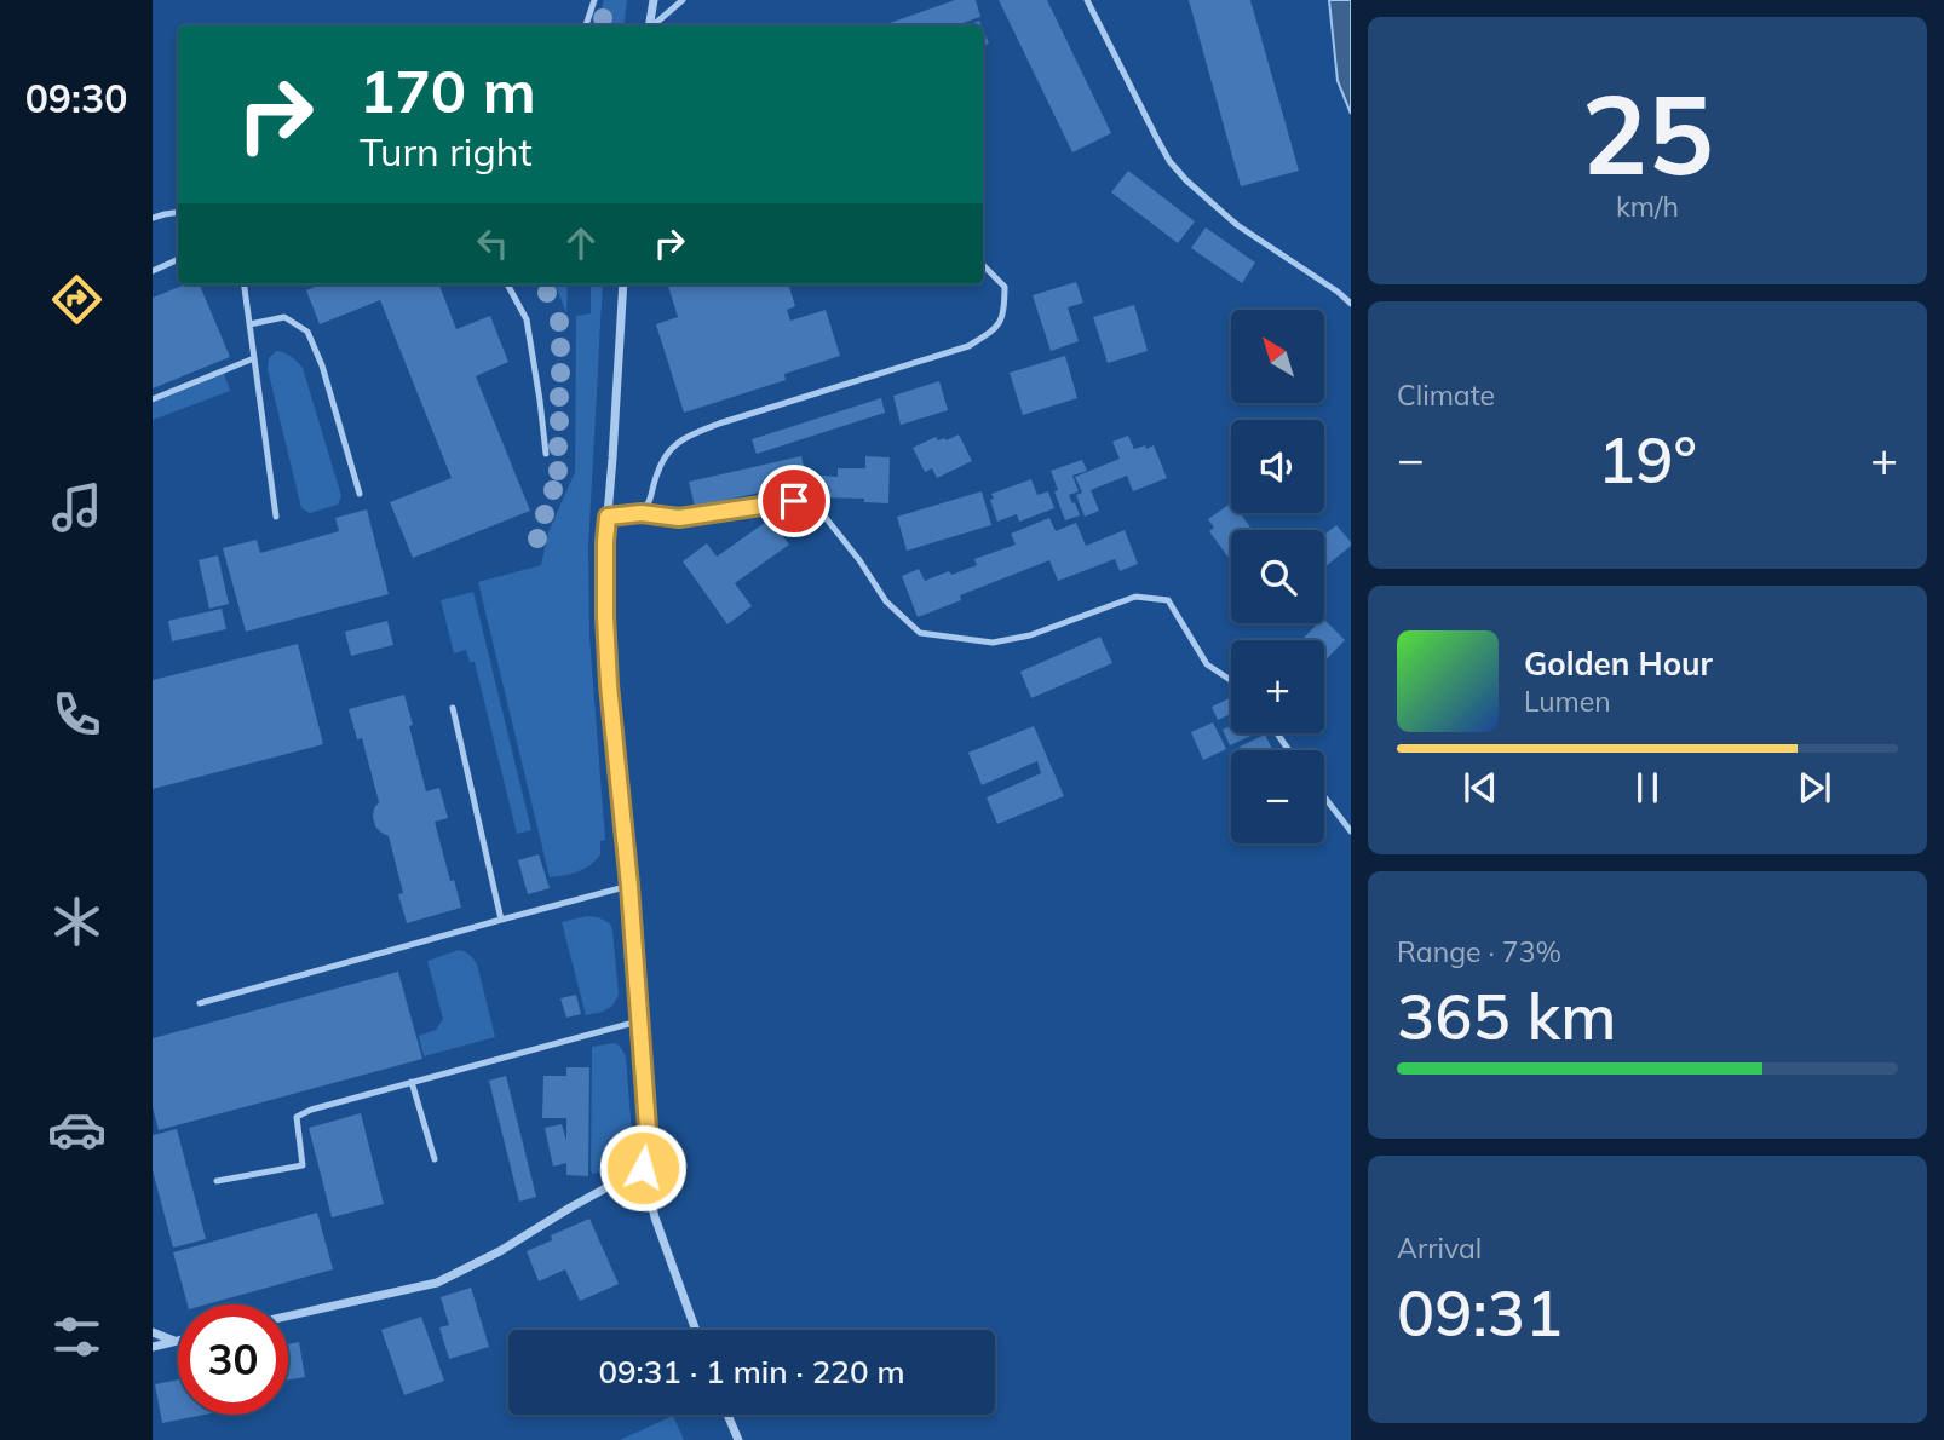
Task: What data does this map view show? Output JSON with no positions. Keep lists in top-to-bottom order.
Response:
{
  "north": "top left",
  "page": {
    "tabs": "09:30",
    "tile": [
      ["25", "km/h"],
      "Climate",
      ["Range · 73%", "365 km"],
      ["Arrival", "09:31"]
    ],
    "turn": ["170 m", "Turn right"],
    "map_buttons": ["+", "−"],
    "heat": ["−", "19°", "+"],
    "song": ["Golden Hour", "Lumen"],
    "limit": "30",
    "trip": "09:31 · 1 min · 220 m"
  }
}
